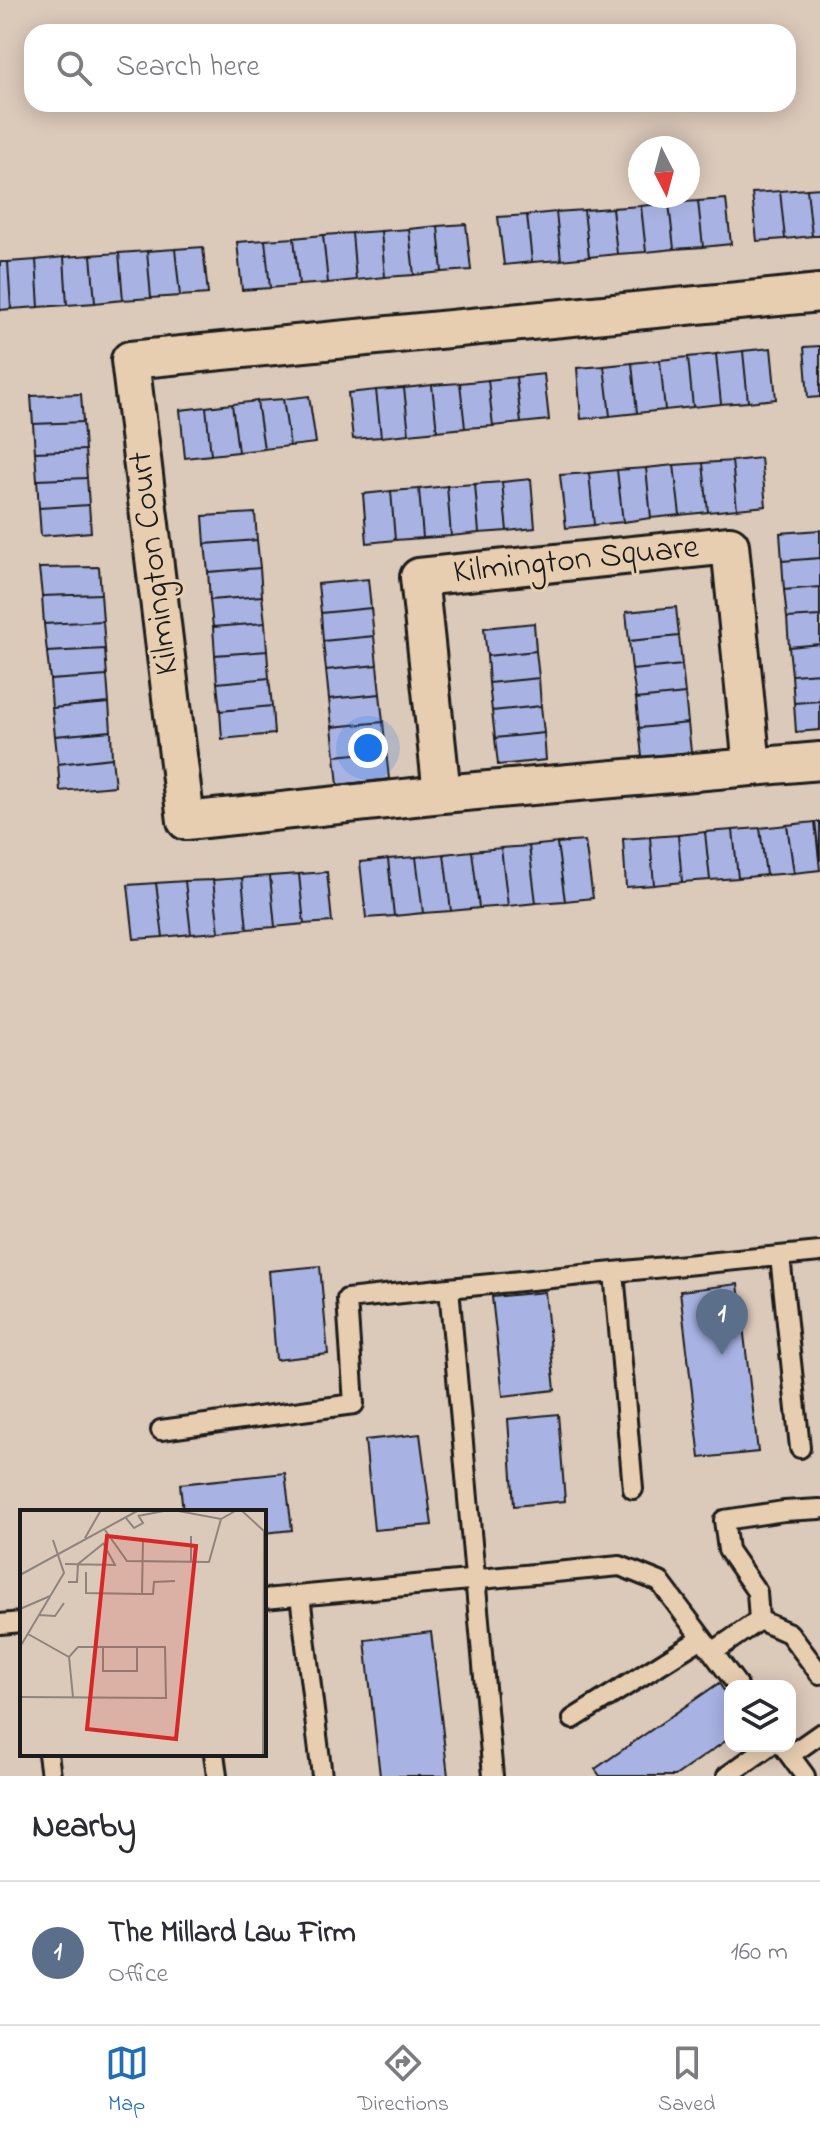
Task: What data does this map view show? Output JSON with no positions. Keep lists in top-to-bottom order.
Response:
{
  "streets": {
    "street": ["Kilmington Square", "Kilmington Court"]
  },
  "crossings": [
    ["Kilmington Square", "Kilmington Court"]
  ],
  "north": "bottom",
  "page": {
    "search": "Search here",
    "pins": "1",
    "heading": "Nearby",
    "list": [
      {
        "mark": "1",
        "name": "The Millard Law Firm",
        "note": "Office",
        "value": "160 m"
      }
    ],
    "nav": ["Map", "Directions", "Saved"]
  }
}
